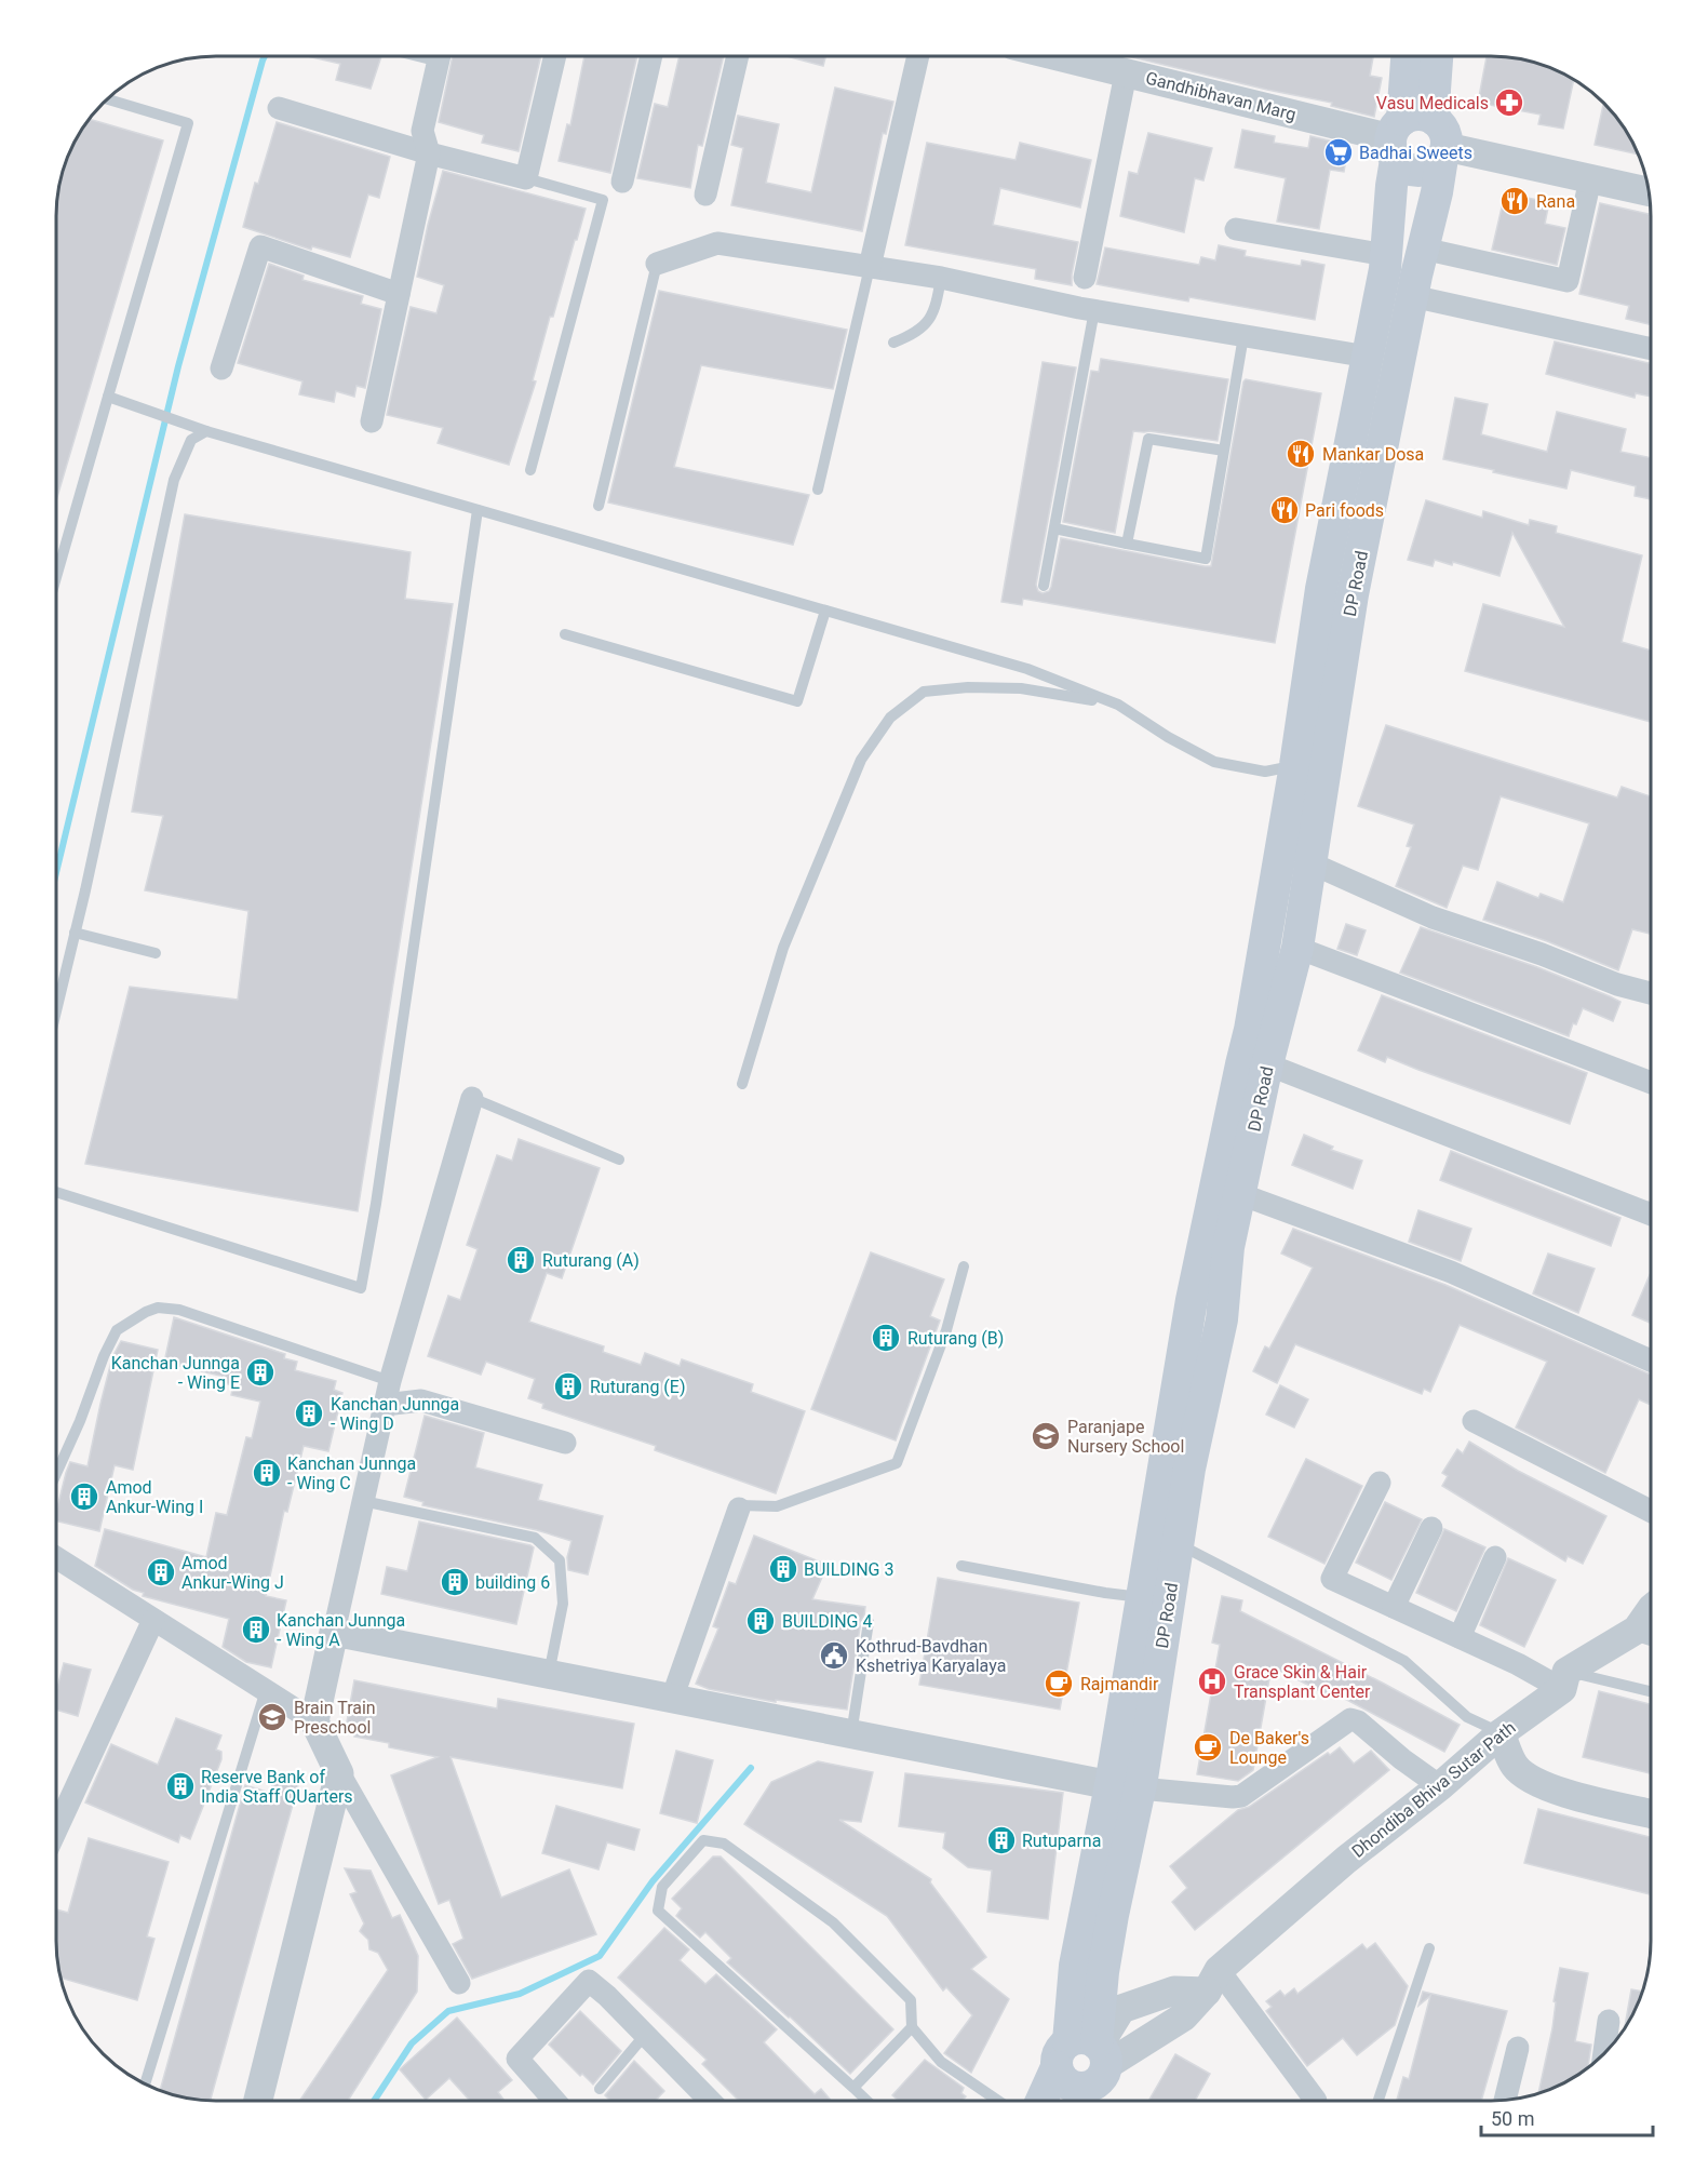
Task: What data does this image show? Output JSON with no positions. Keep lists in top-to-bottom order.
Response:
{
  "streets": {
    "main road": ["DP Road"],
    "street": ["Gandhibhavan Marg", "Dhondiba Bhiva Sutar Path"]
  },
  "crossings": [
    ["Gandhibhavan Marg", "DP Road"],
    ["DP Road", "Dhondiba Bhiva Sutar Path"]
  ],
  "places": {
    "pharmacy": ["Vasu Medicals"],
    "supermarket": ["Badhai Sweets"],
    "restaurant": ["Rana", "Mankar Dosa", "Pari foods"],
    "building": [
      "Ruturang (A)",
      "Ruturang (B)",
      "Kanchan Junnga - Wing E",
      "Ruturang (E)",
      "Kanchan Junnga - Wing D",
      "Kanchan Junnga - Wing C",
      "Amod Ankur-Wing I",
      "BUILDING 3",
      "Amod Ankur-Wing J",
      "building 6",
      "BUILDING 4",
      "Kanchan Junnga - Wing A",
      "Reserve Bank of India Staff QUarters",
      "Rutuparna"
    ],
    "school or university": ["Paranjape Nursery School", "Brain Train Preschool"],
    "public building": ["Kothrud-Bavdhan Kshetriya Karyalaya"],
    "hospital": ["Grace Skin & Hair Transplant Center"],
    "cafe": ["Rajmandir", "De Baker's Lounge"]
  },
  "scale_bar": "50 m"
}
